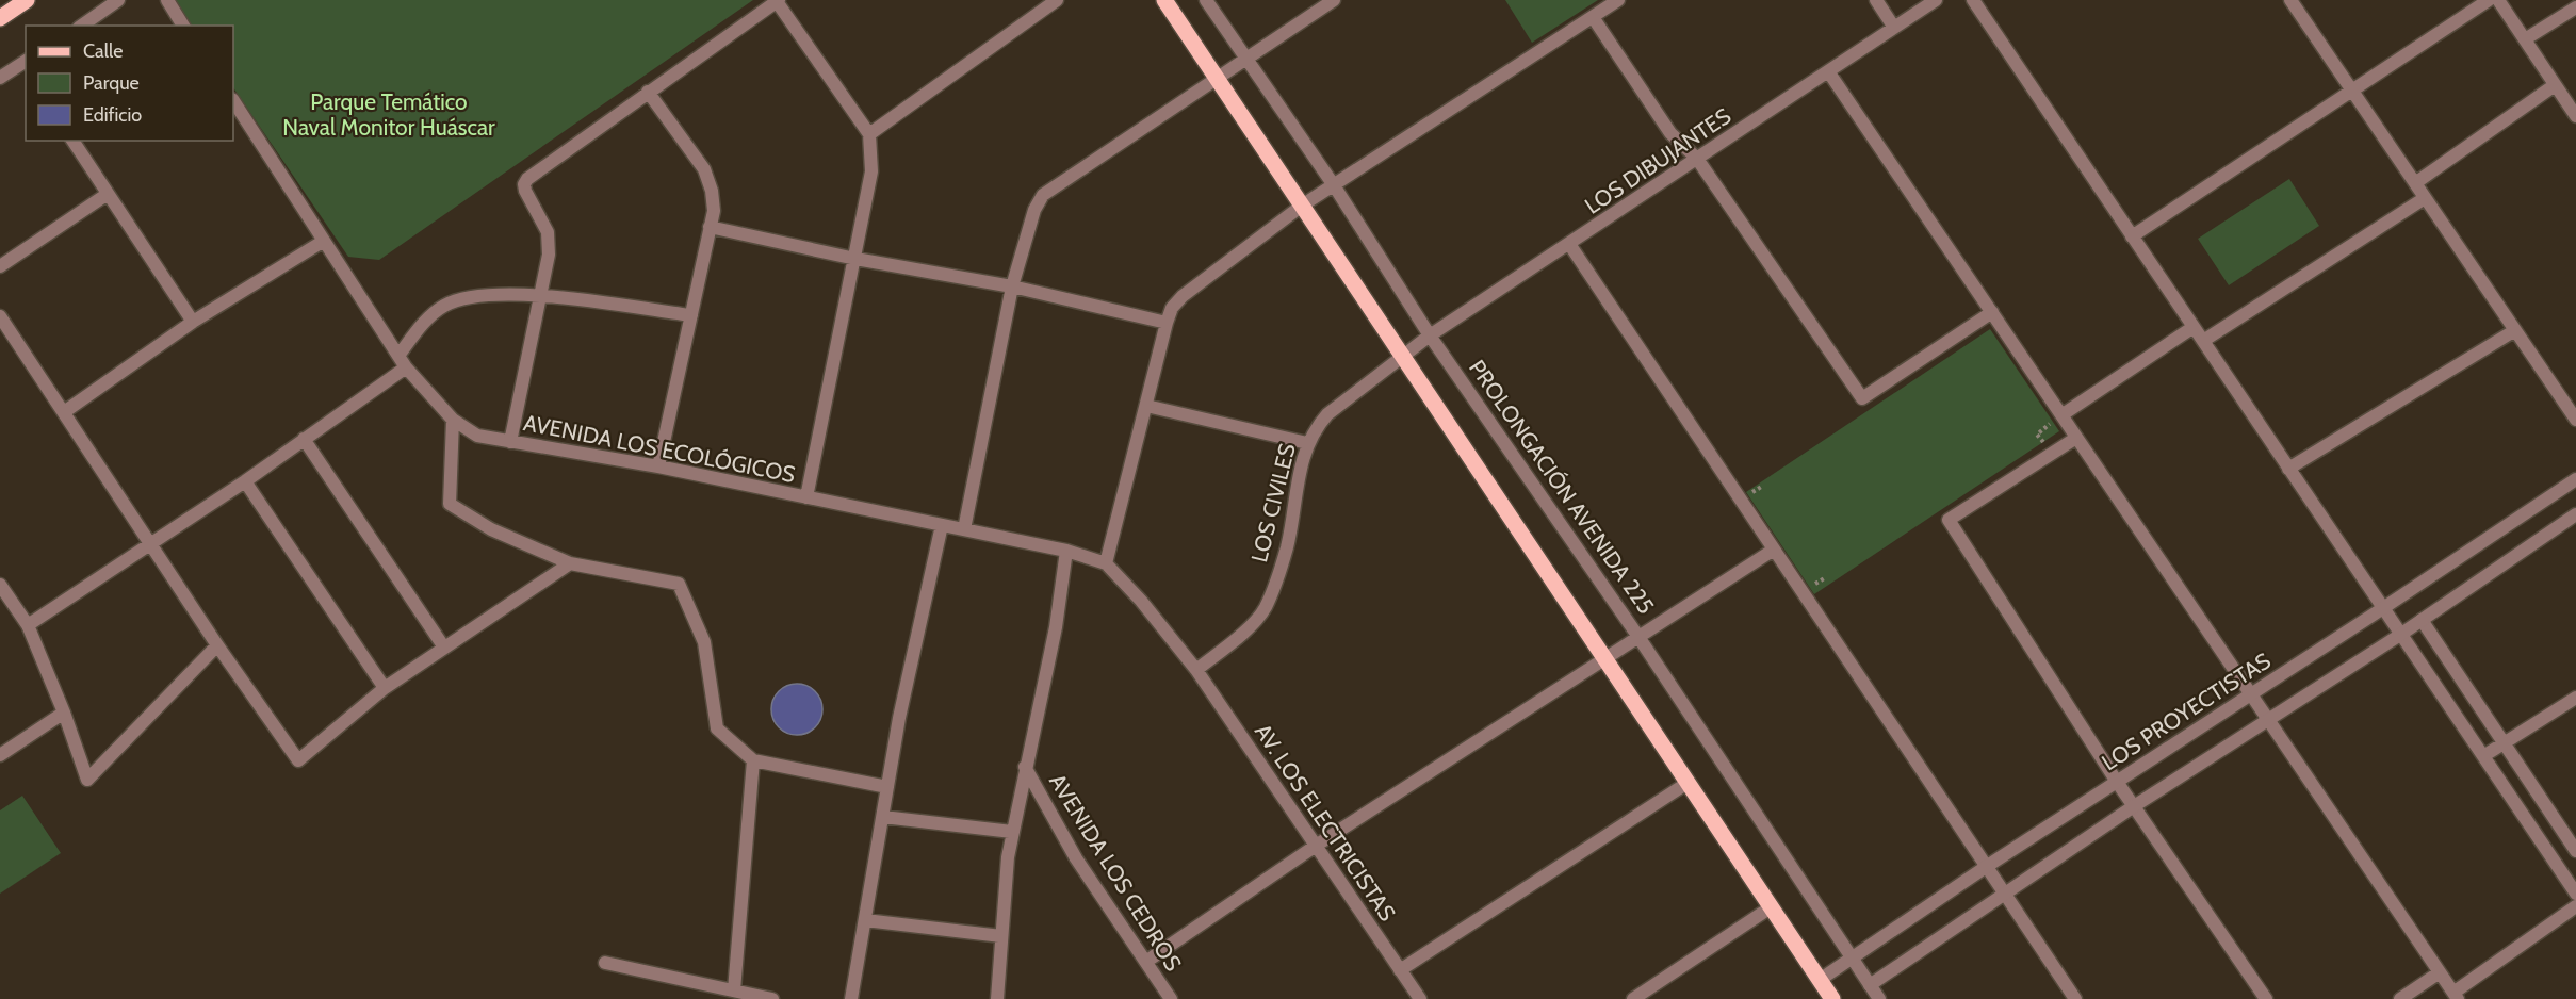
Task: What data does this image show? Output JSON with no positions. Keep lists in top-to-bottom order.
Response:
{
  "streets": {
    "street": [
      "LOS DIBUJANTES",
      "AVENIDA LOS ECOLÓGICOS",
      "PROLONGACIÓN AVENIDA 225",
      "LOS CIVILES",
      "LOS PROYECTISTAS",
      "AV. LOS ELECTRICISTAS",
      "AVENIDA LOS CEDROS"
    ]
  },
  "crossings": [
    ["LOS DIBUJANTES", "PROLONGACIÓN AVENIDA 225"],
    ["LOS DIBUJANTES", "LOS CIVILES"],
    ["AVENIDA LOS ECOLÓGICOS", "LOS CIVILES"],
    ["AVENIDA LOS ECOLÓGICOS", "AV. LOS ELECTRICISTAS"],
    ["PROLONGACIÓN AVENIDA 225", "LOS PROYECTISTAS"],
    ["LOS CIVILES", "AV. LOS ELECTRICISTAS"]
  ],
  "parks": ["Parque Temático Naval Monitor Huáscar"],
  "legend": ["Calle", "Parque", "Edificio"]
}
